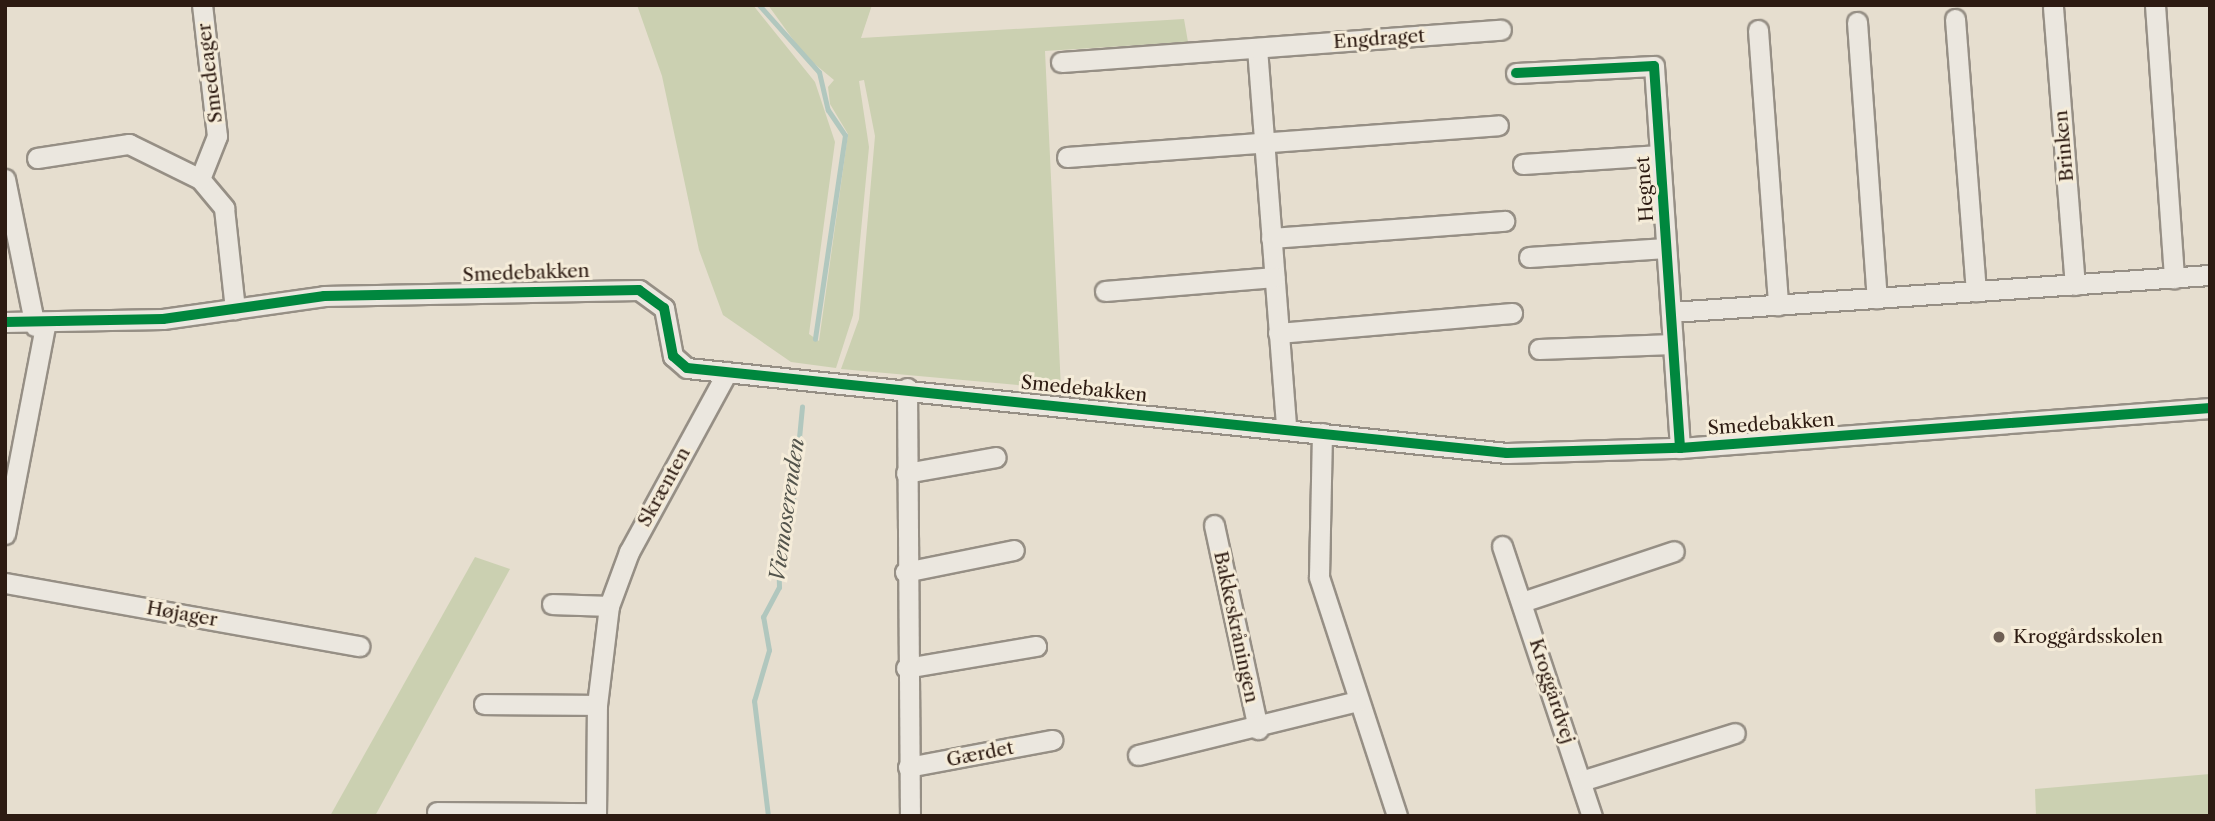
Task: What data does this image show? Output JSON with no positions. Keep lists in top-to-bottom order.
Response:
{
  "streets": {
    "street": [
      "Engdraget",
      "Smedeager",
      "Brinken",
      "Hegnet",
      "Smedebakken",
      "Skrænten",
      "Højager",
      "Bakkeskråningen",
      "Kroggårdvej",
      "Gærdet"
    ]
  },
  "crossings": [
    ["Hegnet", "Smedebakken"],
    ["Smedebakken", "Skrænten"]
  ],
  "water": ["Viemoserenden"],
  "places": ["Kroggårdsskolen"]
}
